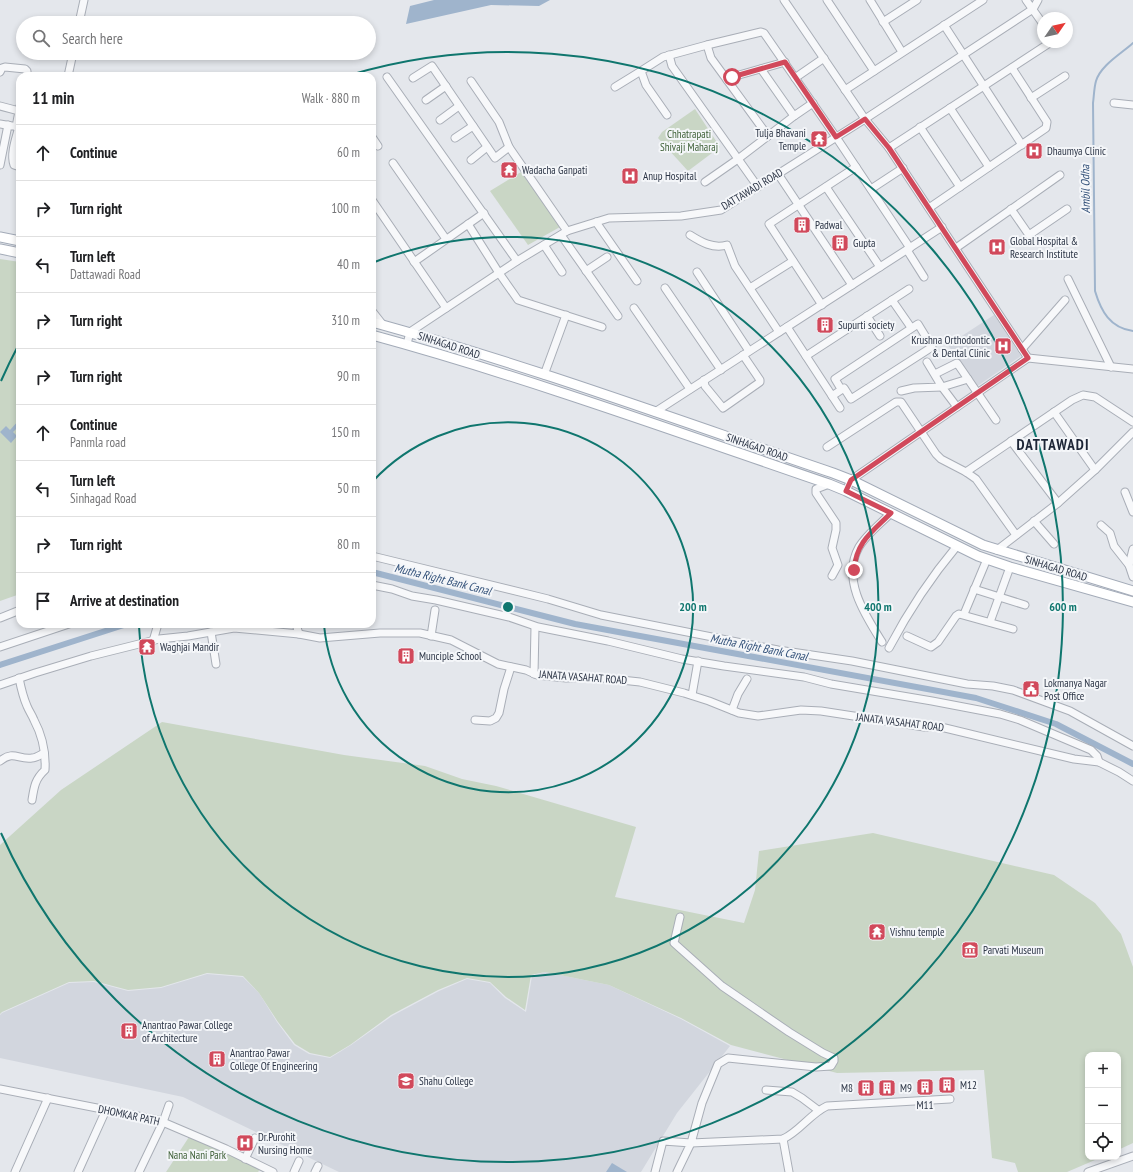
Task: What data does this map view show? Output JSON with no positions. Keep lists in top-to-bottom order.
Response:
{
  "streets": {
    "main road": ["SINHAGAD ROAD"],
    "street": ["DATTAWADI ROAD", "JANATA VASAHAT ROAD", "DHOMKAR PATH"]
  },
  "crossings": [
    ["DATTAWADI ROAD", "SINHAGAD ROAD"]
  ],
  "districts": ["DATTAWADI"],
  "water": ["Ambil Odha", "Mutha Right Bank Canal"],
  "parks": ["Chhatrapati Shivaji Maharaj", "Nana Nani Park"],
  "places": {
    "temple": [
      "Tulja Bhavani Temple",
      "Wadacha Ganpati",
      "Waghjai Mandir",
      "Vishnu temple"
    ],
    "hospital": [
      "Dhaumya Clinic",
      "Anup Hospital",
      "Global Hospital & Research Institute",
      "Krushna Orthodontic & Dental Clinic",
      "Dr.Purohit Nursing Home"
    ],
    "building": [
      "Padwal",
      "Gupta",
      "Supurti society",
      "Munciple School",
      "Anantrao Pawar College of Architecture",
      "Anantrao Pawar College Of Engineering",
      "M12",
      "M11",
      "M8",
      "M9"
    ],
    "public building": ["Lokmanya Nagar Post Office"],
    "museum": ["Parvati Museum"],
    "school or university": ["Shahu College"]
  },
  "north": "top right",
  "page": {
    "search": "Search here",
    "heading": ["11 min", "Walk · 880 m"],
    "list": [
      ["Continue", "60 m"],
      ["Turn right", "100 m"],
      ["Turn left", "Dattawadi Road", "40 m"],
      ["Turn right", "310 m"],
      ["Turn right", "90 m"],
      ["Continue", "Panmla road", "150 m"],
      ["Turn left", "Sinhagad Road", "50 m"],
      ["Turn right", "80 m"],
      "Arrive at destination"
    ],
    "map_buttons": ["+", "−"]
  },
  "rings": ["200 m", "400 m", "600 m"]
}
